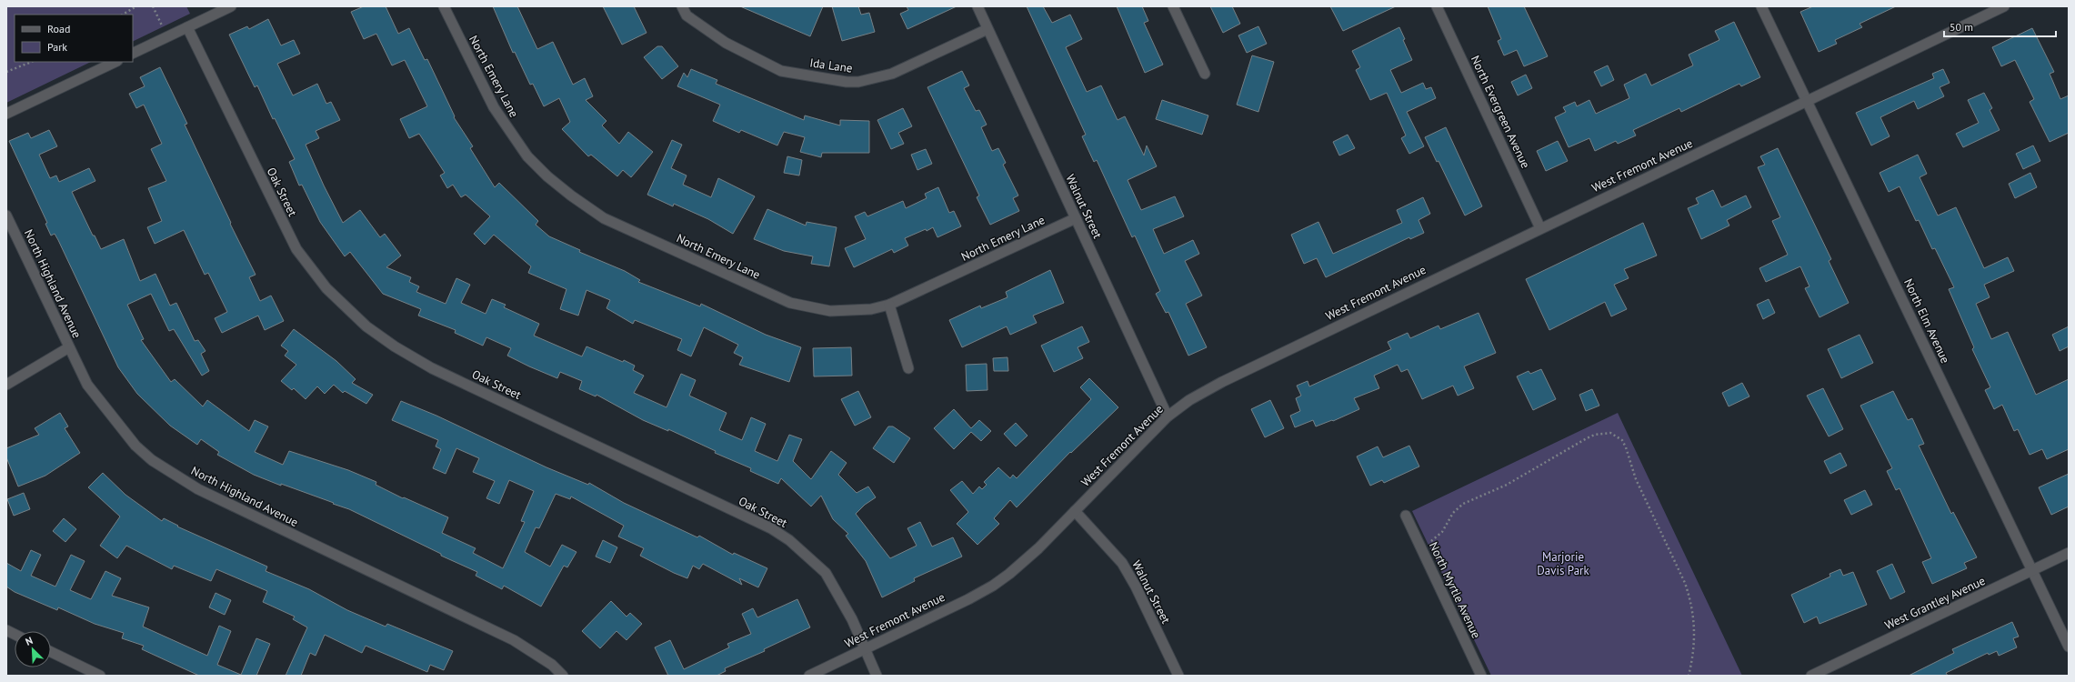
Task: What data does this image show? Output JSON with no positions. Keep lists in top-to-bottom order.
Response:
{
  "streets": {
    "street": [
      "Ida Lane",
      "North Emery Lane",
      "North Evergreen Avenue",
      "West Fremont Avenue",
      "Oak Street",
      "Walnut Street",
      "North Highland Avenue",
      "North Elm Avenue",
      "North Myrtle Avenue",
      "West Grantley Avenue"
    ]
  },
  "crossings": [
    ["Ida Lane", "Walnut Street"],
    ["North Emery Lane", "Walnut Street"],
    ["North Evergreen Avenue", "West Fremont Avenue"],
    ["West Fremont Avenue", "Oak Street"],
    ["West Fremont Avenue", "Walnut Street"],
    ["West Fremont Avenue", "North Elm Avenue"],
    ["North Elm Avenue", "West Grantley Avenue"]
  ],
  "parks": ["Marjorie Davis Park"],
  "legend": ["Road", "Park"],
  "scale_bar": "50 m",
  "north": "top left"
}
